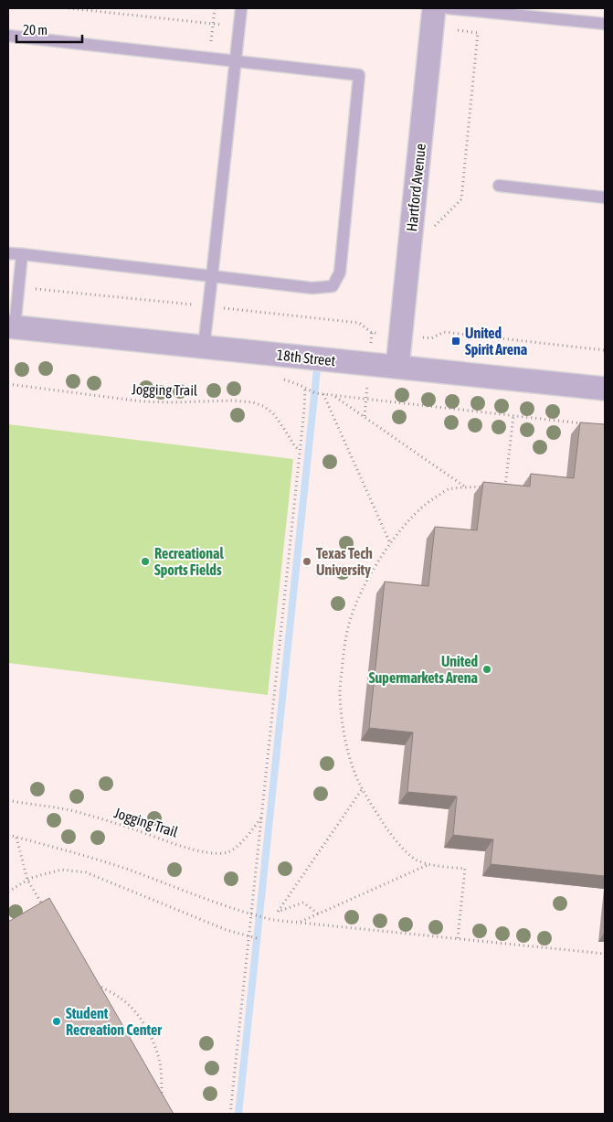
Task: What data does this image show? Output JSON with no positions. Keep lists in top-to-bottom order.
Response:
{
  "streets": {
    "street": ["Hartford Avenue", "18th Street"],
    "path": ["Jogging Trail"]
  },
  "crossings": [
    ["Hartford Avenue", "18th Street"]
  ],
  "places": {
    "transit": ["United Spirit Arena"],
    "other": [
      "Recreational Sports Fields",
      "Texas Tech University",
      "United Supermarkets Arena",
      "Student Recreation Center"
    ]
  },
  "scale_bar": "20 m"
}
